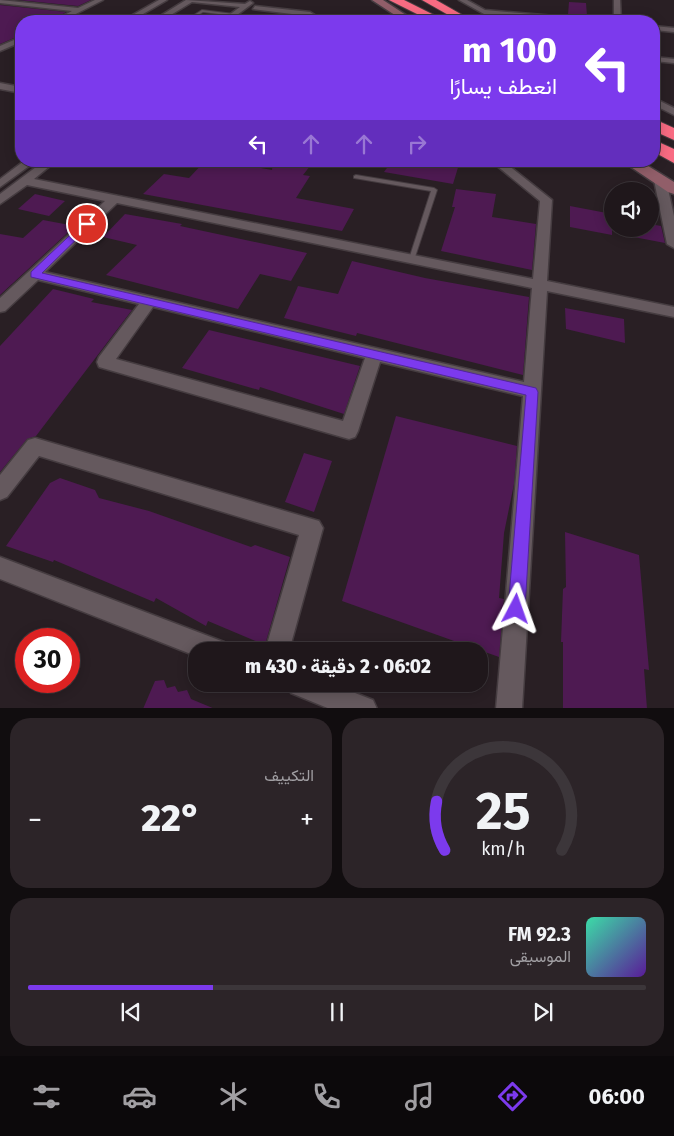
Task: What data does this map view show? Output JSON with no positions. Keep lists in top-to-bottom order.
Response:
{
  "page": {
    "turn": ["100 m", "انعطف يسارًا"],
    "limit": "30",
    "trip": "06:02 · 2 دقيقة · 430 m",
    "tile": "التكييف",
    "heat": ["−", "22°", "+"],
    "song": ["92.3 FM", "الموسيقى"],
    "tabs": "06:00",
    "gauge": ["25", "km/h"]
  }
}
